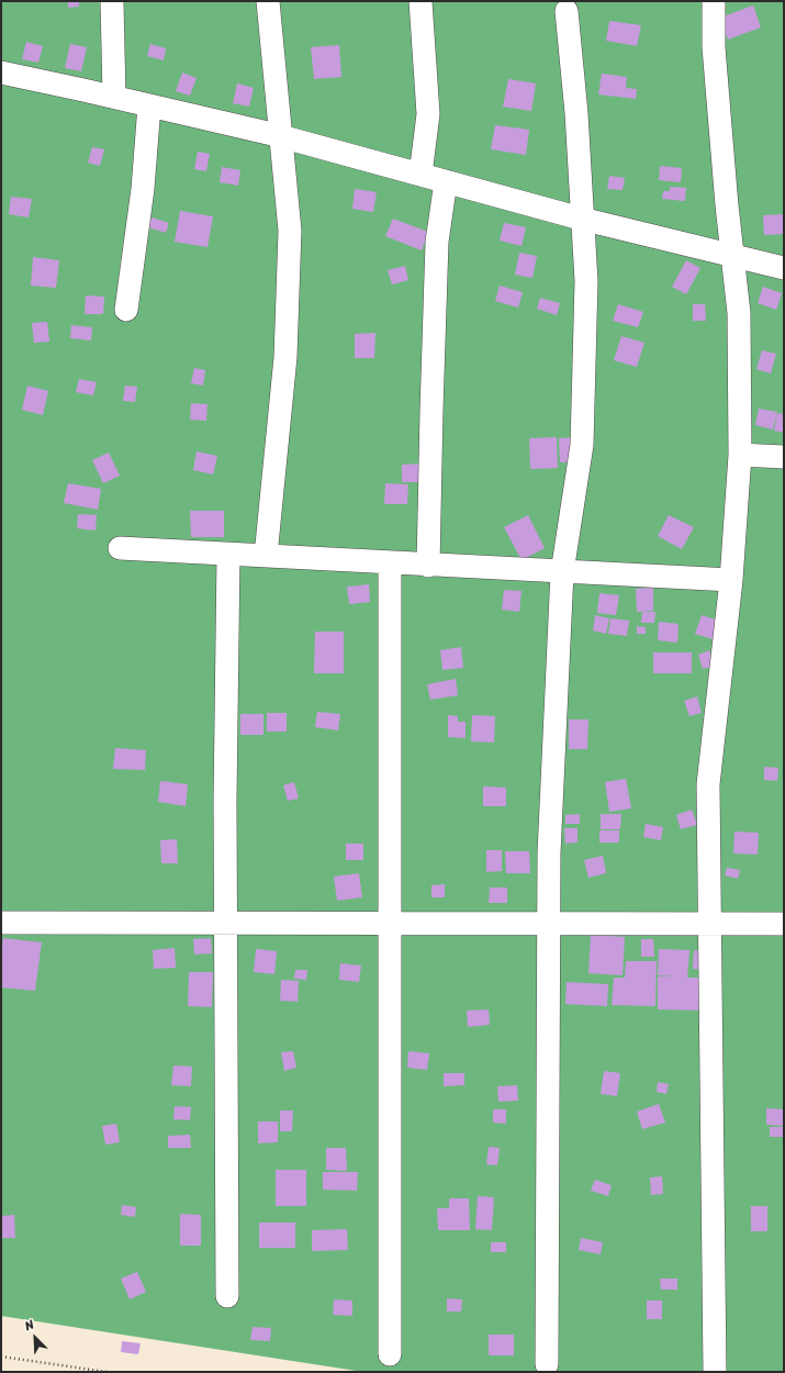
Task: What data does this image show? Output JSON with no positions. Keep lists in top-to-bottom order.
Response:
{
  "north": "top left"
}
